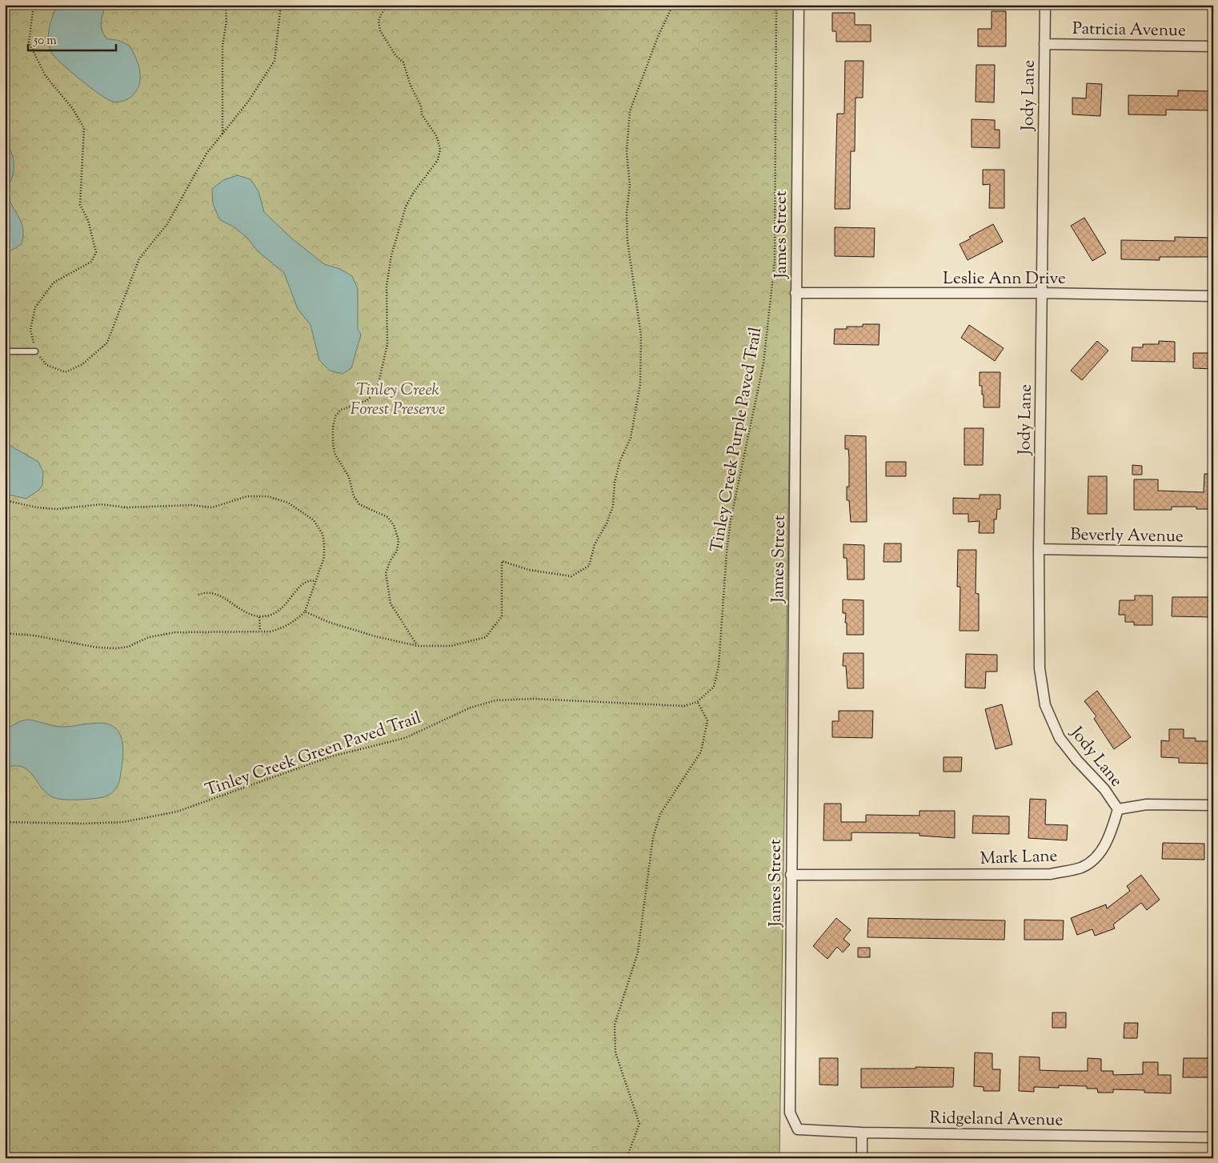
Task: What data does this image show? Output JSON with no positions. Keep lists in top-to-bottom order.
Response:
{
  "streets": {
    "street": [
      "Patricia Avenue",
      "Jody Lane",
      "James Street",
      "Leslie Ann Drive",
      "Beverly Avenue",
      "Mark Lane",
      "Ridgeland Avenue"
    ],
    "path": ["Tinley Creek Purple Paved Trail", "Tinley Creek Green Paved Trail"]
  },
  "crossings": [
    ["Patricia Avenue", "Jody Lane"],
    ["Jody Lane", "Leslie Ann Drive"],
    ["Jody Lane", "Beverly Avenue"],
    ["Jody Lane", "Mark Lane"],
    ["James Street", "Leslie Ann Drive"],
    ["James Street", "Mark Lane"],
    ["James Street", "Ridgeland Avenue"],
    ["Tinley Creek Purple Paved Trail", "Tinley Creek Green Paved Trail"]
  ],
  "parks": ["Tinley Creek Forest Preserve"],
  "scale_bar": "50 m"
}
